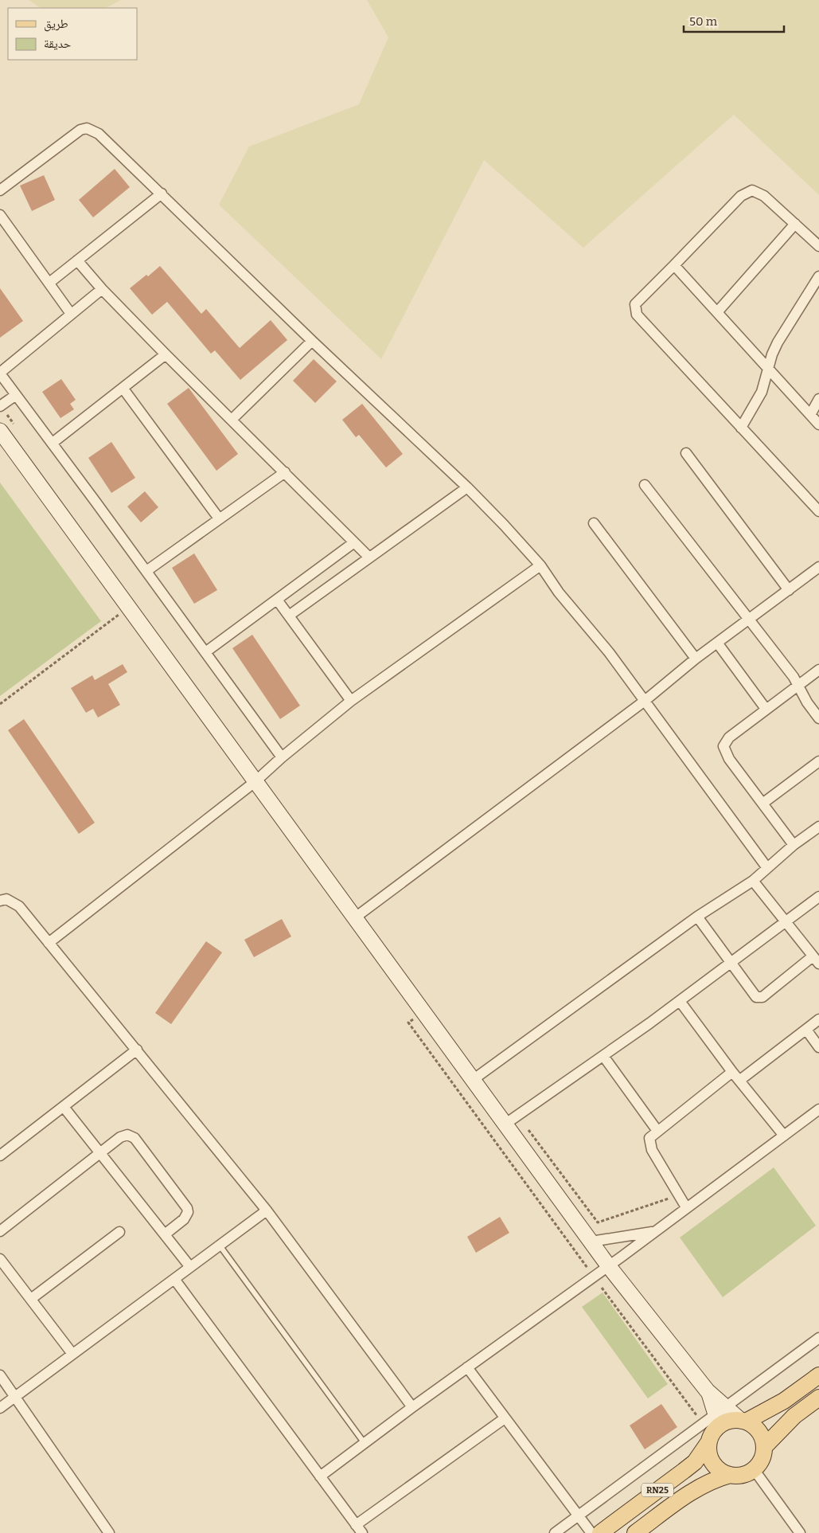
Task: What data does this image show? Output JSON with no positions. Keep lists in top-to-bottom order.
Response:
{
  "streets": {
    "main road": ["RN25"]
  },
  "legend": ["طريق", "حديقة"],
  "scale_bar": "50 m"
}
